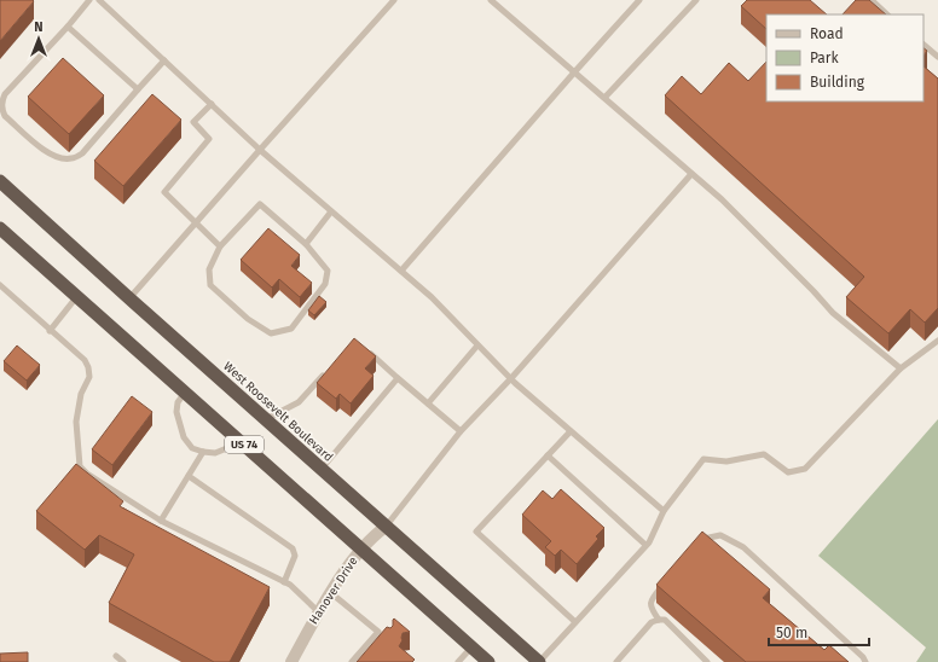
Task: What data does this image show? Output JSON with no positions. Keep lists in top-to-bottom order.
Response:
{
  "streets": {
    "highway": ["West Roosevelt Boulevard", "US 74"],
    "street": ["Hanover Drive"]
  },
  "crossings": [
    ["West Roosevelt Boulevard", "Hanover Drive"],
    ["US 74", "Hanover Drive"]
  ],
  "legend": ["Road", "Park", "Building"],
  "scale_bar": "50 m",
  "north": "top"
}
